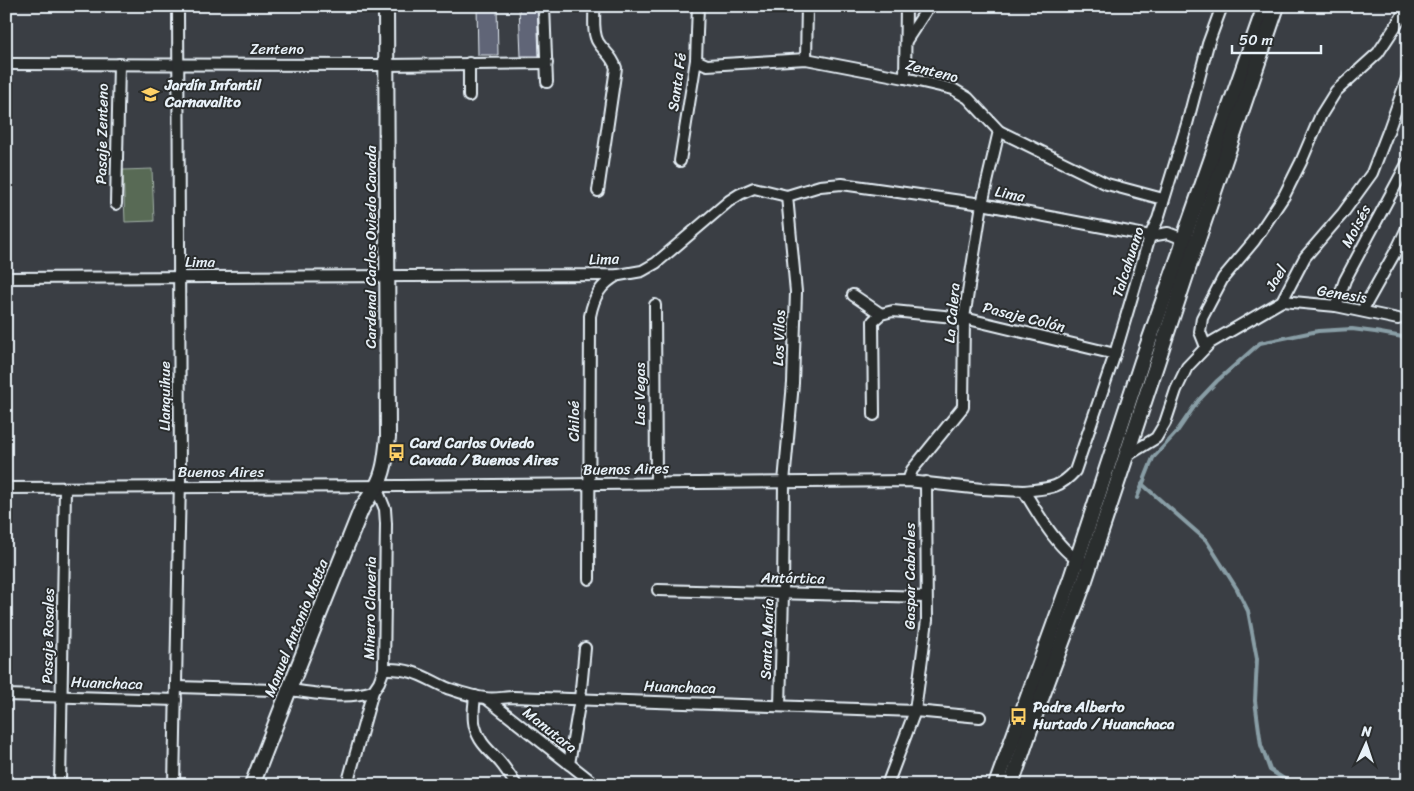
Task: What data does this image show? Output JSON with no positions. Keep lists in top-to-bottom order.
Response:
{
  "streets": {
    "main road": ["Cardenal Carlos Oviedo Cavada", "Manuel Antonio Matta"],
    "street": [
      "Zenteno",
      "Santa Fé",
      "Pasaje Zenteno",
      "Lima",
      "Moisés",
      "Talcahuano",
      "Jael",
      "Genesis",
      "La Calera",
      "Pasaje Colón",
      "Los Vilos",
      "Las Vegas",
      "Llanquihue",
      "Chiloé",
      "Buenos Aires",
      "Gaspar Cabrales",
      "Antártica",
      "Minero Claveria",
      "Pasaje Rosales",
      "Santa María",
      "Huanchaca",
      "Manutara"
    ]
  },
  "crossings": [
    ["Zenteno", "Santa Fé"],
    ["Zenteno", "Pasaje Zenteno"],
    ["Zenteno", "Cardenal Carlos Oviedo Cavada"],
    ["Zenteno", "Talcahuano"],
    ["Zenteno", "La Calera"],
    ["Zenteno", "Llanquihue"],
    ["Lima", "Cardenal Carlos Oviedo Cavada"],
    ["Lima", "Talcahuano"],
    ["Lima", "La Calera"],
    ["Lima", "Los Vilos"],
    ["Lima", "Llanquihue"],
    ["Lima", "Chiloé"],
    ["Moisés", "Genesis"],
    ["Cardenal Carlos Oviedo Cavada", "Buenos Aires"],
    ["Cardenal Carlos Oviedo Cavada", "Minero Claveria"],
    ["Cardenal Carlos Oviedo Cavada", "Manuel Antonio Matta"],
    ["Talcahuano", "Pasaje Colón"],
    ["Talcahuano", "Buenos Aires"],
    ["Jael", "Genesis"],
    ["La Calera", "Pasaje Colón"],
    ["La Calera", "Buenos Aires"],
    ["Los Vilos", "Buenos Aires"],
    ["Los Vilos", "Santa María"],
    ["Las Vegas", "Buenos Aires"],
    ["Llanquihue", "Buenos Aires"],
    ["Llanquihue", "Huanchaca"],
    ["Chiloé", "Buenos Aires"],
    ["Buenos Aires", "Gaspar Cabrales"],
    ["Buenos Aires", "Minero Claveria"],
    ["Buenos Aires", "Manuel Antonio Matta"],
    ["Buenos Aires", "Pasaje Rosales"],
    ["Buenos Aires", "Santa María"],
    ["Gaspar Cabrales", "Antártica"],
    ["Gaspar Cabrales", "Huanchaca"],
    ["Antártica", "Santa María"],
    ["Minero Claveria", "Manuel Antonio Matta"],
    ["Minero Claveria", "Huanchaca"],
    ["Pasaje Rosales", "Huanchaca"],
    ["Santa María", "Huanchaca"],
    ["Huanchaca", "Manutara"]
  ],
  "places": {
    "school or university": ["Jardín Infantil Carnavalito"],
    "bus stop": ["Card Carlos Oviedo Cavada / Buenos Aires", "Padre Alberto Hurtado / Huanchaca"]
  },
  "scale_bar": "50 m",
  "north": "top"
}
